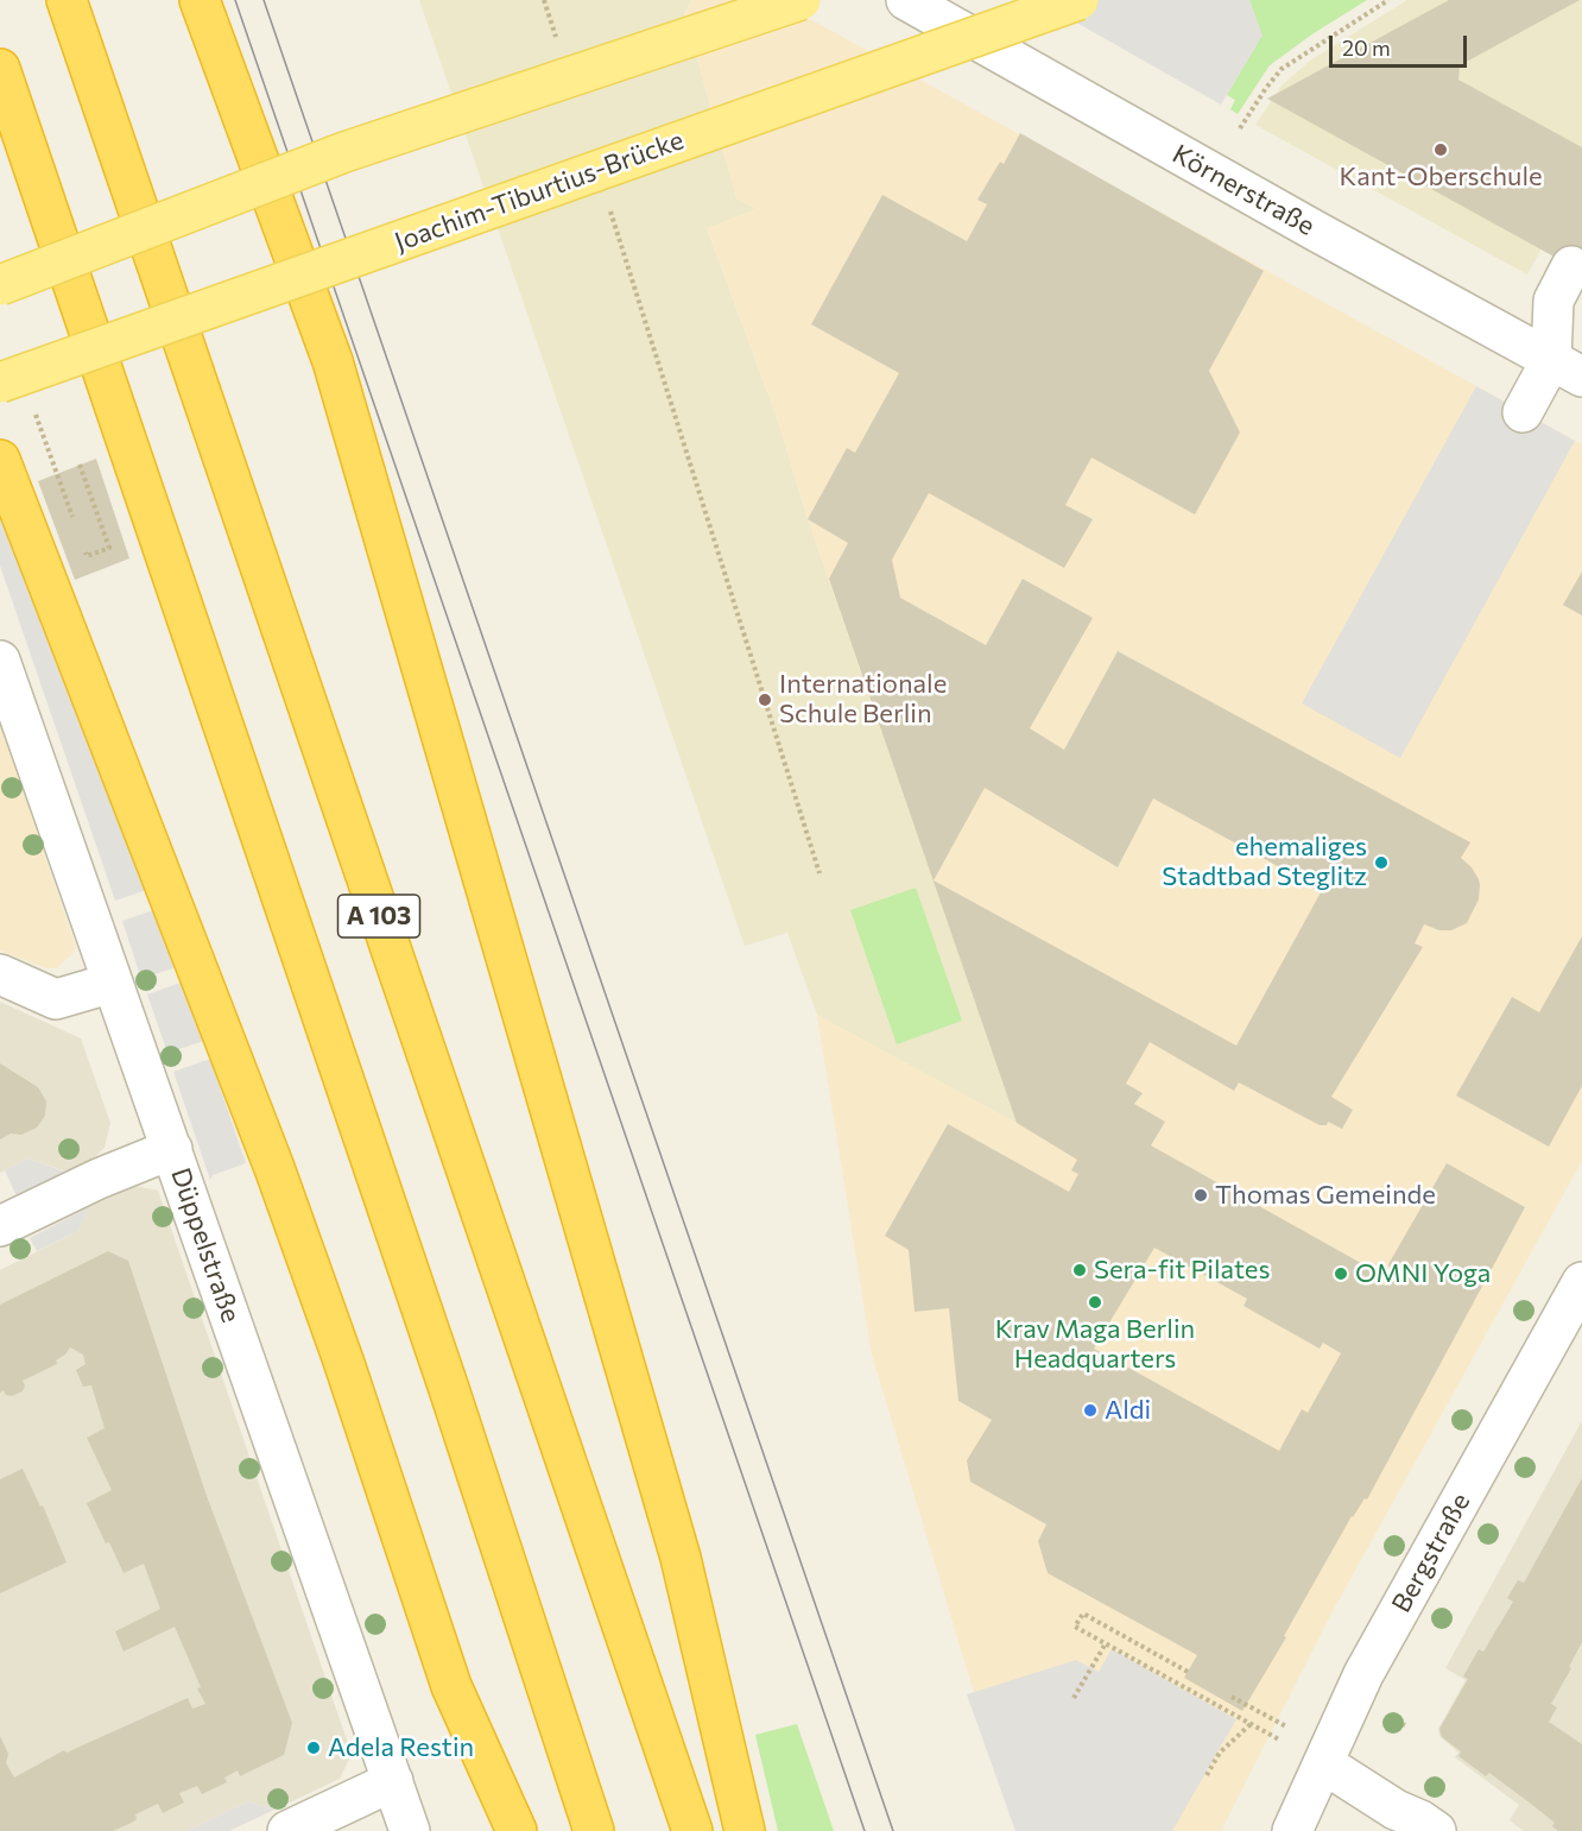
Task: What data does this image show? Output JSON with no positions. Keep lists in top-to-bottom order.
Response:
{
  "streets": {
    "highway": ["A 103"],
    "main road": ["Joachim-Tiburtius-Brücke"],
    "street": ["Körnerstraße", "Düppelstraße", "Bergstraße"]
  },
  "places": [
    "Kant-Oberschule",
    "Internationale Schule Berlin",
    "ehemaliges Stadtbad Steglitz",
    "Thomas Gemeinde",
    "Sera-fit Pilates",
    "OMNI Yoga",
    "Krav Maga Berlin Headquarters",
    "Aldi",
    "Adela Restin"
  ],
  "scale_bar": "20 m"
}
